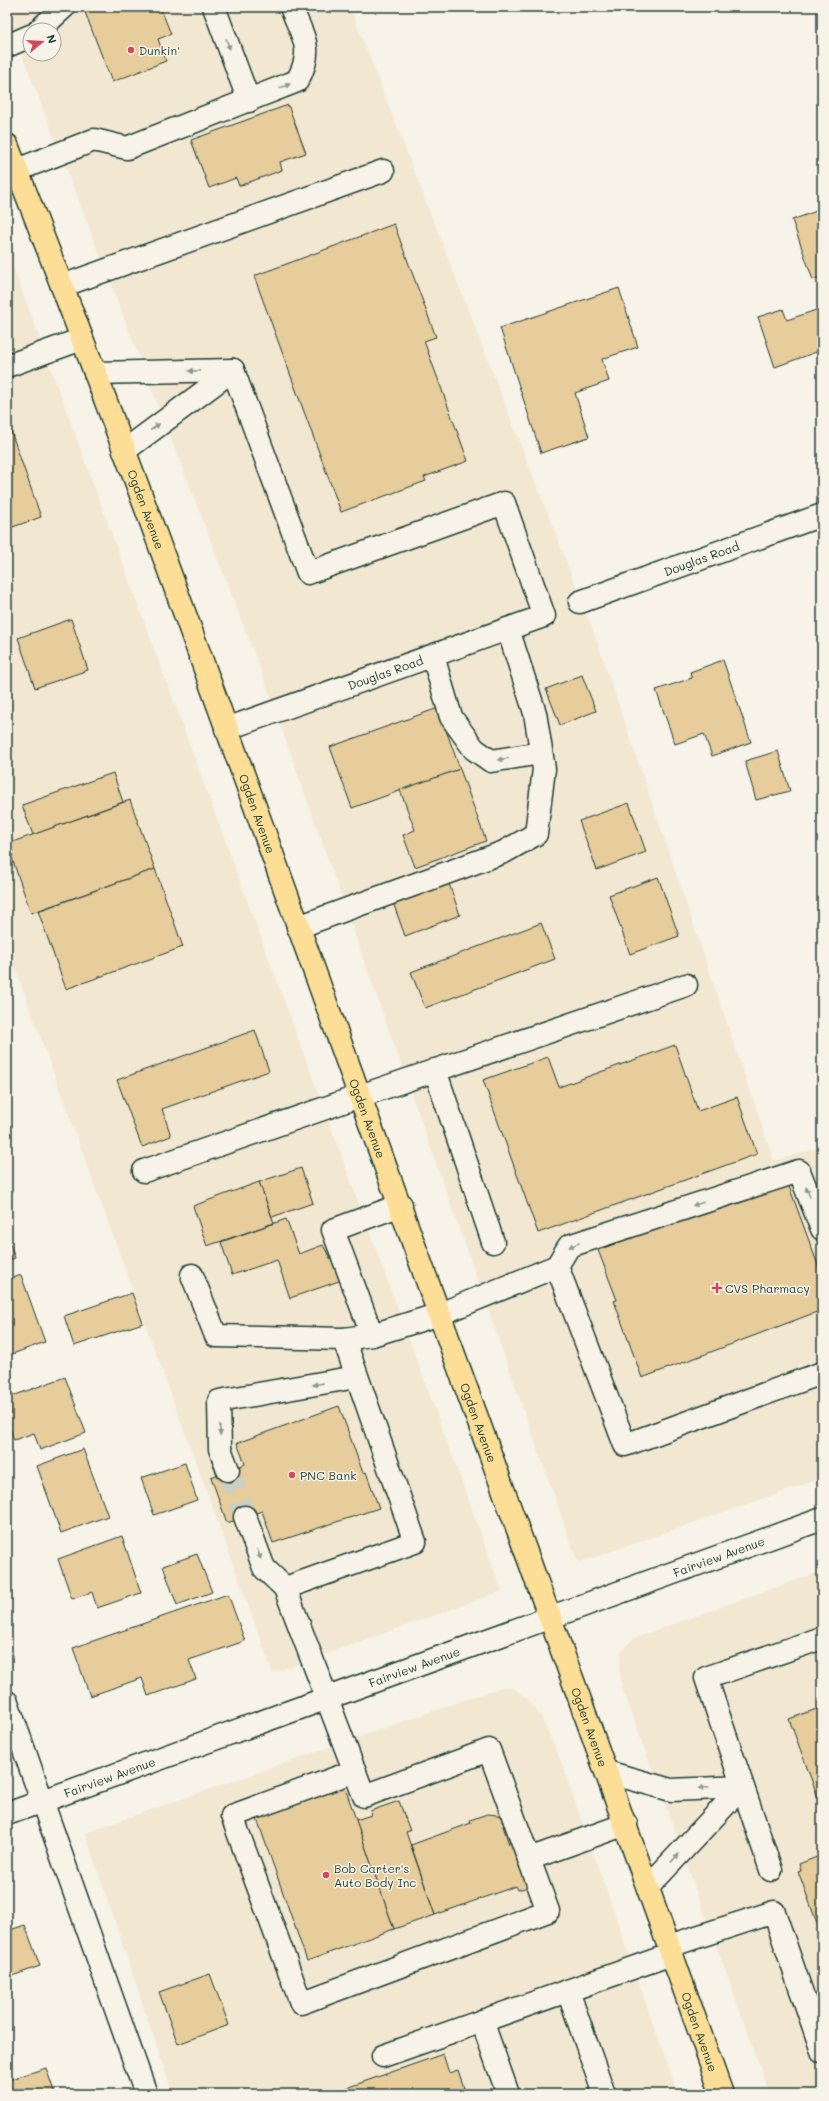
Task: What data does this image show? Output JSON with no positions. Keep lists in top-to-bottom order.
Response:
{
  "streets": {
    "main road": ["Ogden Avenue"],
    "street": ["Douglas Road", "Fairview Avenue"]
  },
  "crossings": [
    ["Ogden Avenue", "Douglas Road"],
    ["Ogden Avenue", "Fairview Avenue"]
  ],
  "places": {
    "other": ["Dunkin'", "PNC Bank", "Bob Carter's Auto Body Inc"],
    "health": ["CVS Pharmacy"]
  },
  "north": "right"
}
